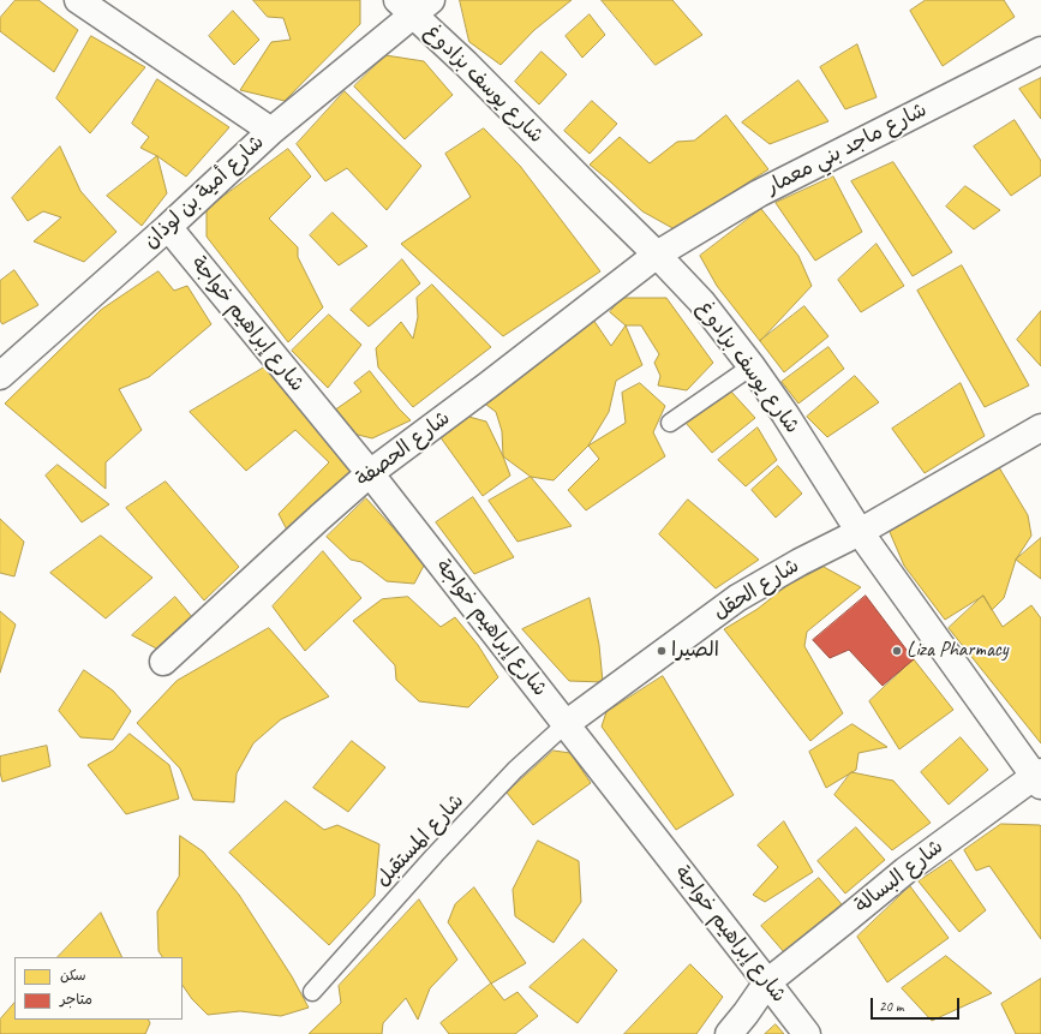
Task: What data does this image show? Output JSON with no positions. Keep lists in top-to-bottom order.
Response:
{
  "streets": {
    "street": [
      "شارع يوسف بزادوغ",
      "شارع ماجد بني معمار",
      "شارع أمية بن لوذان",
      "شارع إبراهيم خواجة",
      "شارع الحصفة",
      "شارع الحقل",
      "شارع البسالة"
    ],
    "lane": ["شارع المستقبل"]
  },
  "crossings": [
    ["شارع يوسف بزادوغ", "شارع ماجد بني معمار"],
    ["شارع يوسف بزادوغ", "شارع أمية بن لوذان"],
    ["شارع يوسف بزادوغ", "شارع الحصفة"],
    ["شارع يوسف بزادوغ", "شارع الحقل"],
    ["شارع يوسف بزادوغ", "شارع البسالة"],
    ["شارع ماجد بني معمار", "شارع الحصفة"],
    ["شارع أمية بن لوذان", "شارع إبراهيم خواجة"],
    ["شارع إبراهيم خواجة", "شارع الحصفة"],
    ["شارع إبراهيم خواجة", "شارع الحقل"],
    ["شارع إبراهيم خواجة", "شارع المستقبل"],
    ["شارع إبراهيم خواجة", "شارع البسالة"],
    ["شارع الحقل", "شارع المستقبل"]
  ],
  "places": ["الصيرا", "Liza Pharmacy"],
  "legend": ["سكن", "متاجر"],
  "scale_bar": "20 m"
}
